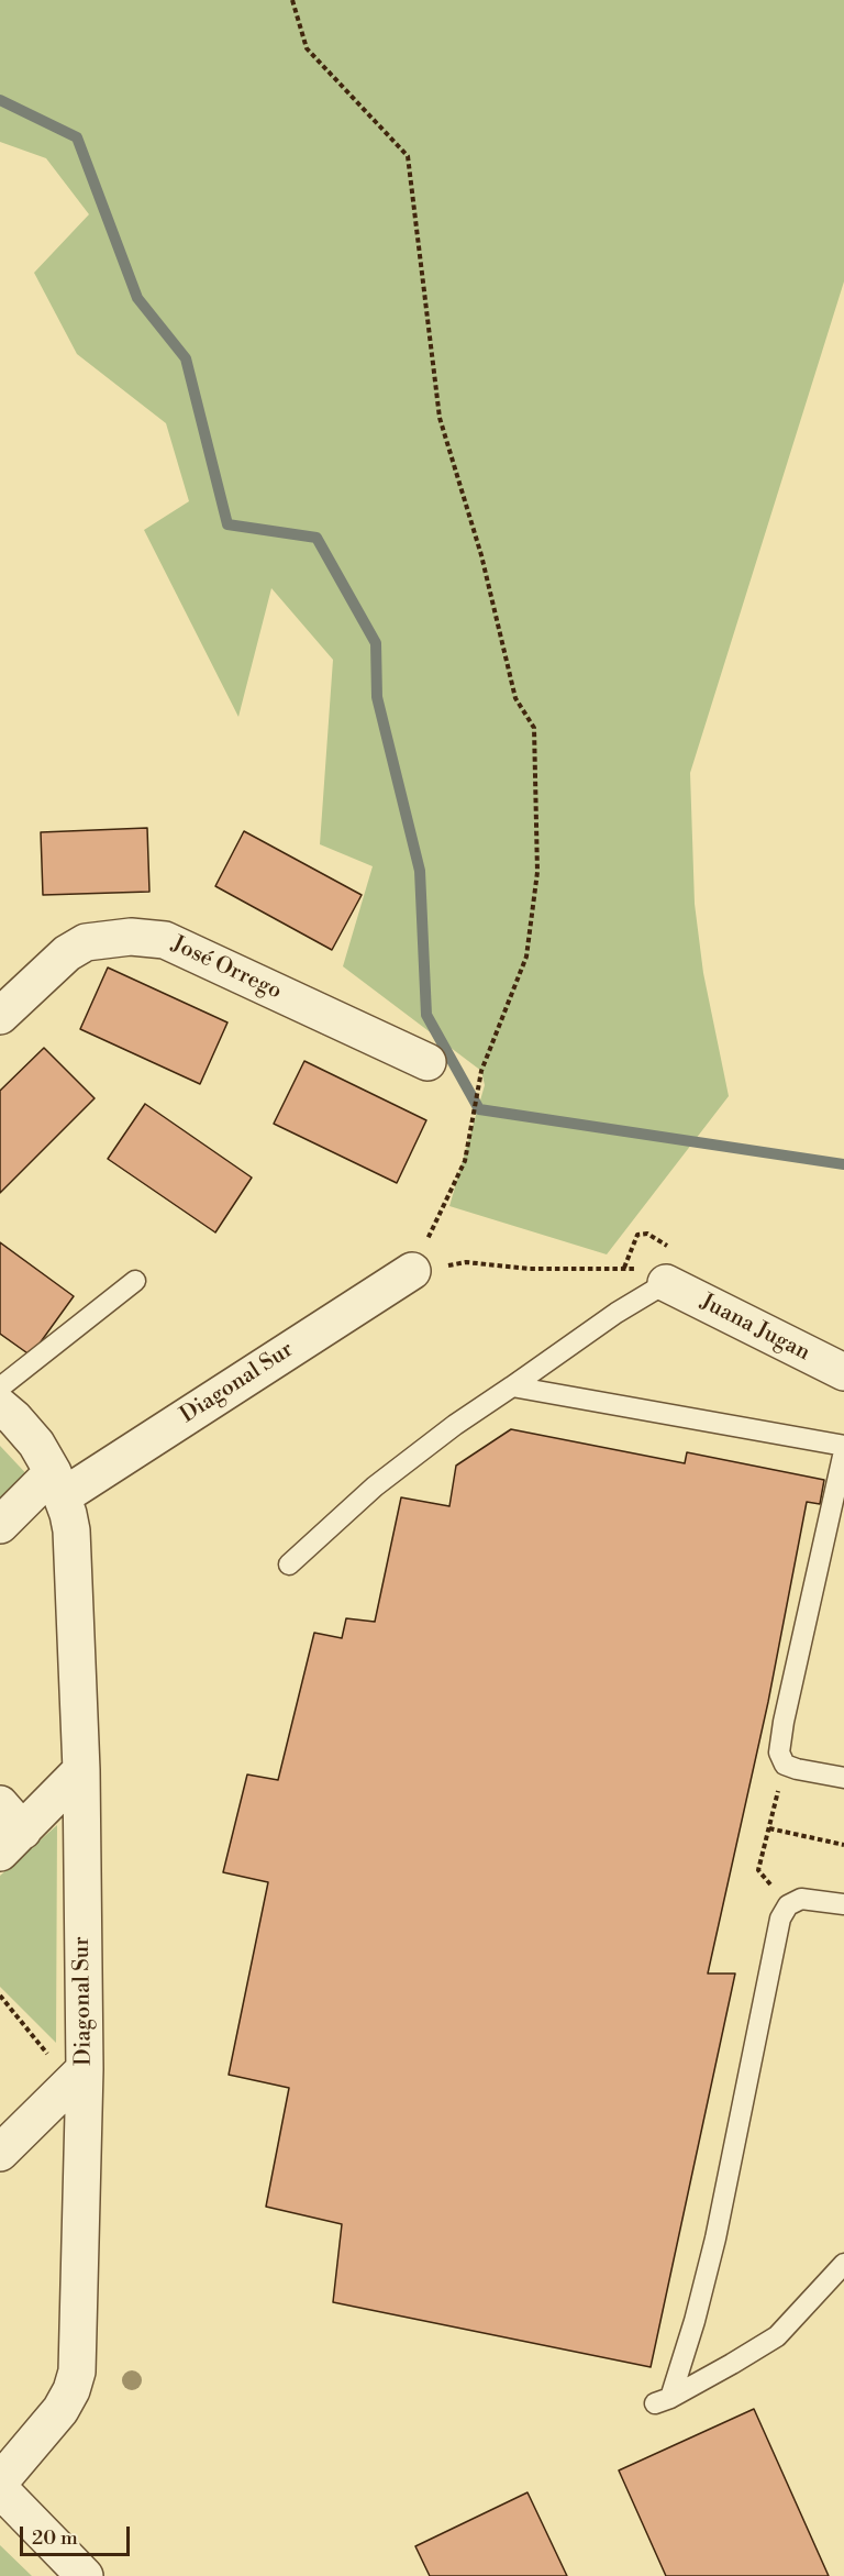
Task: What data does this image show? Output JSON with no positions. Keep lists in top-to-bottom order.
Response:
{
  "streets": {
    "street": ["José Orrego", "Juana Jugan", "Diagonal Sur"]
  },
  "scale_bar": "20 m"
}
